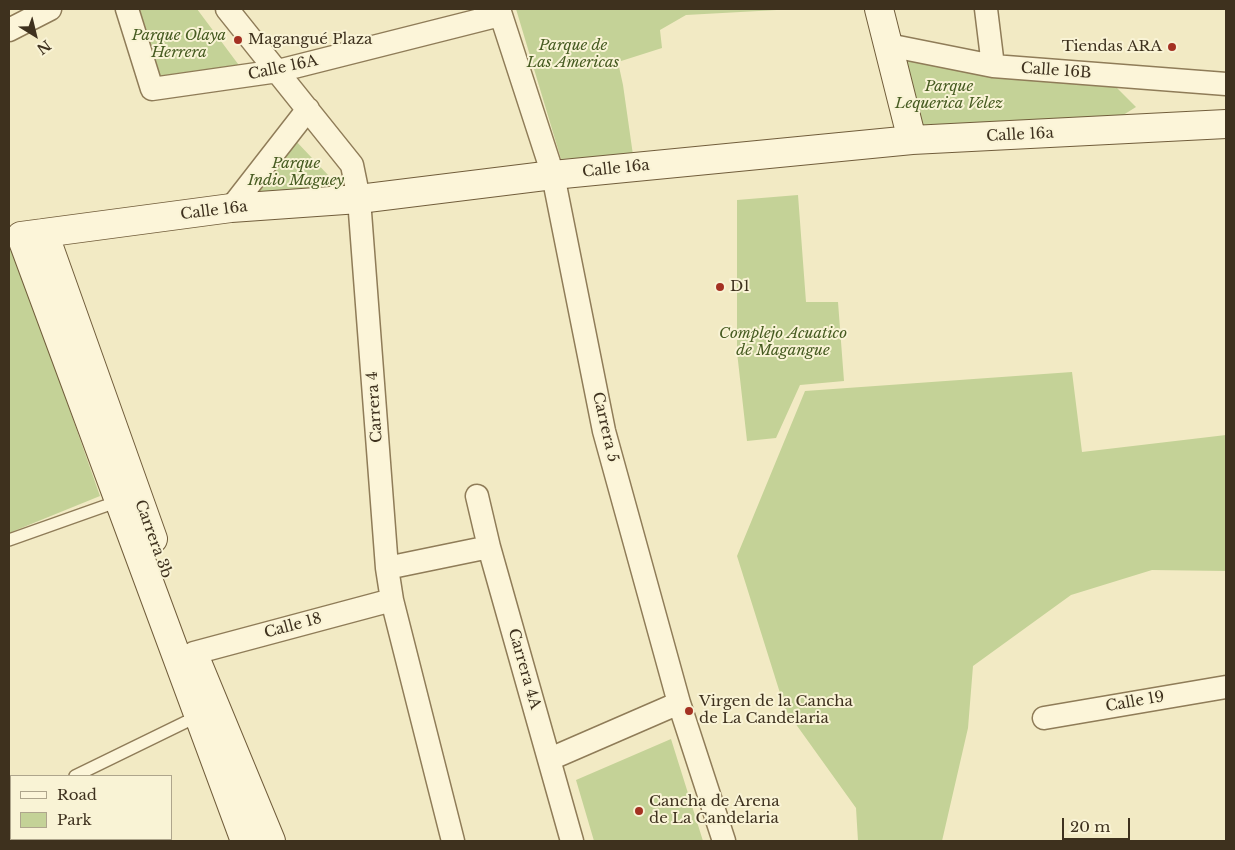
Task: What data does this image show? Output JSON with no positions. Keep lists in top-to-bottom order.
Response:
{
  "streets": {
    "main road": ["Calle 16a", "Carrera 3b"],
    "street": [
      "Calle 16A",
      "Calle 16B",
      "Carrera 4",
      "Carrera 5",
      "Calle 18",
      "Carrera 4A",
      "Calle 19"
    ]
  },
  "crossings": [
    ["Calle 16A", "Carrera 4"],
    ["Calle 16A", "Carrera 5"],
    ["Calle 16a", "Carrera 4"],
    ["Calle 16a", "Carrera 5"],
    ["Calle 16a", "Carrera 3b"],
    ["Carrera 4", "Calle 18"],
    ["Carrera 3b", "Calle 18"]
  ],
  "parks": [
    "Parque Olaya Herrera",
    "Parque de Las Americas",
    "Parque Lequerica Velez",
    "Parque Indio Maguey",
    "Complejo Acuatico de Magangue"
  ],
  "places": [
    "Magangué Plaza",
    "Tiendas ARA",
    "D1",
    "Virgen de la Cancha de La Candelaria",
    "Cancha de Arena de La Candelaria"
  ],
  "legend": ["Road", "Park"],
  "scale_bar": "20 m",
  "north": "bottom right"
}
